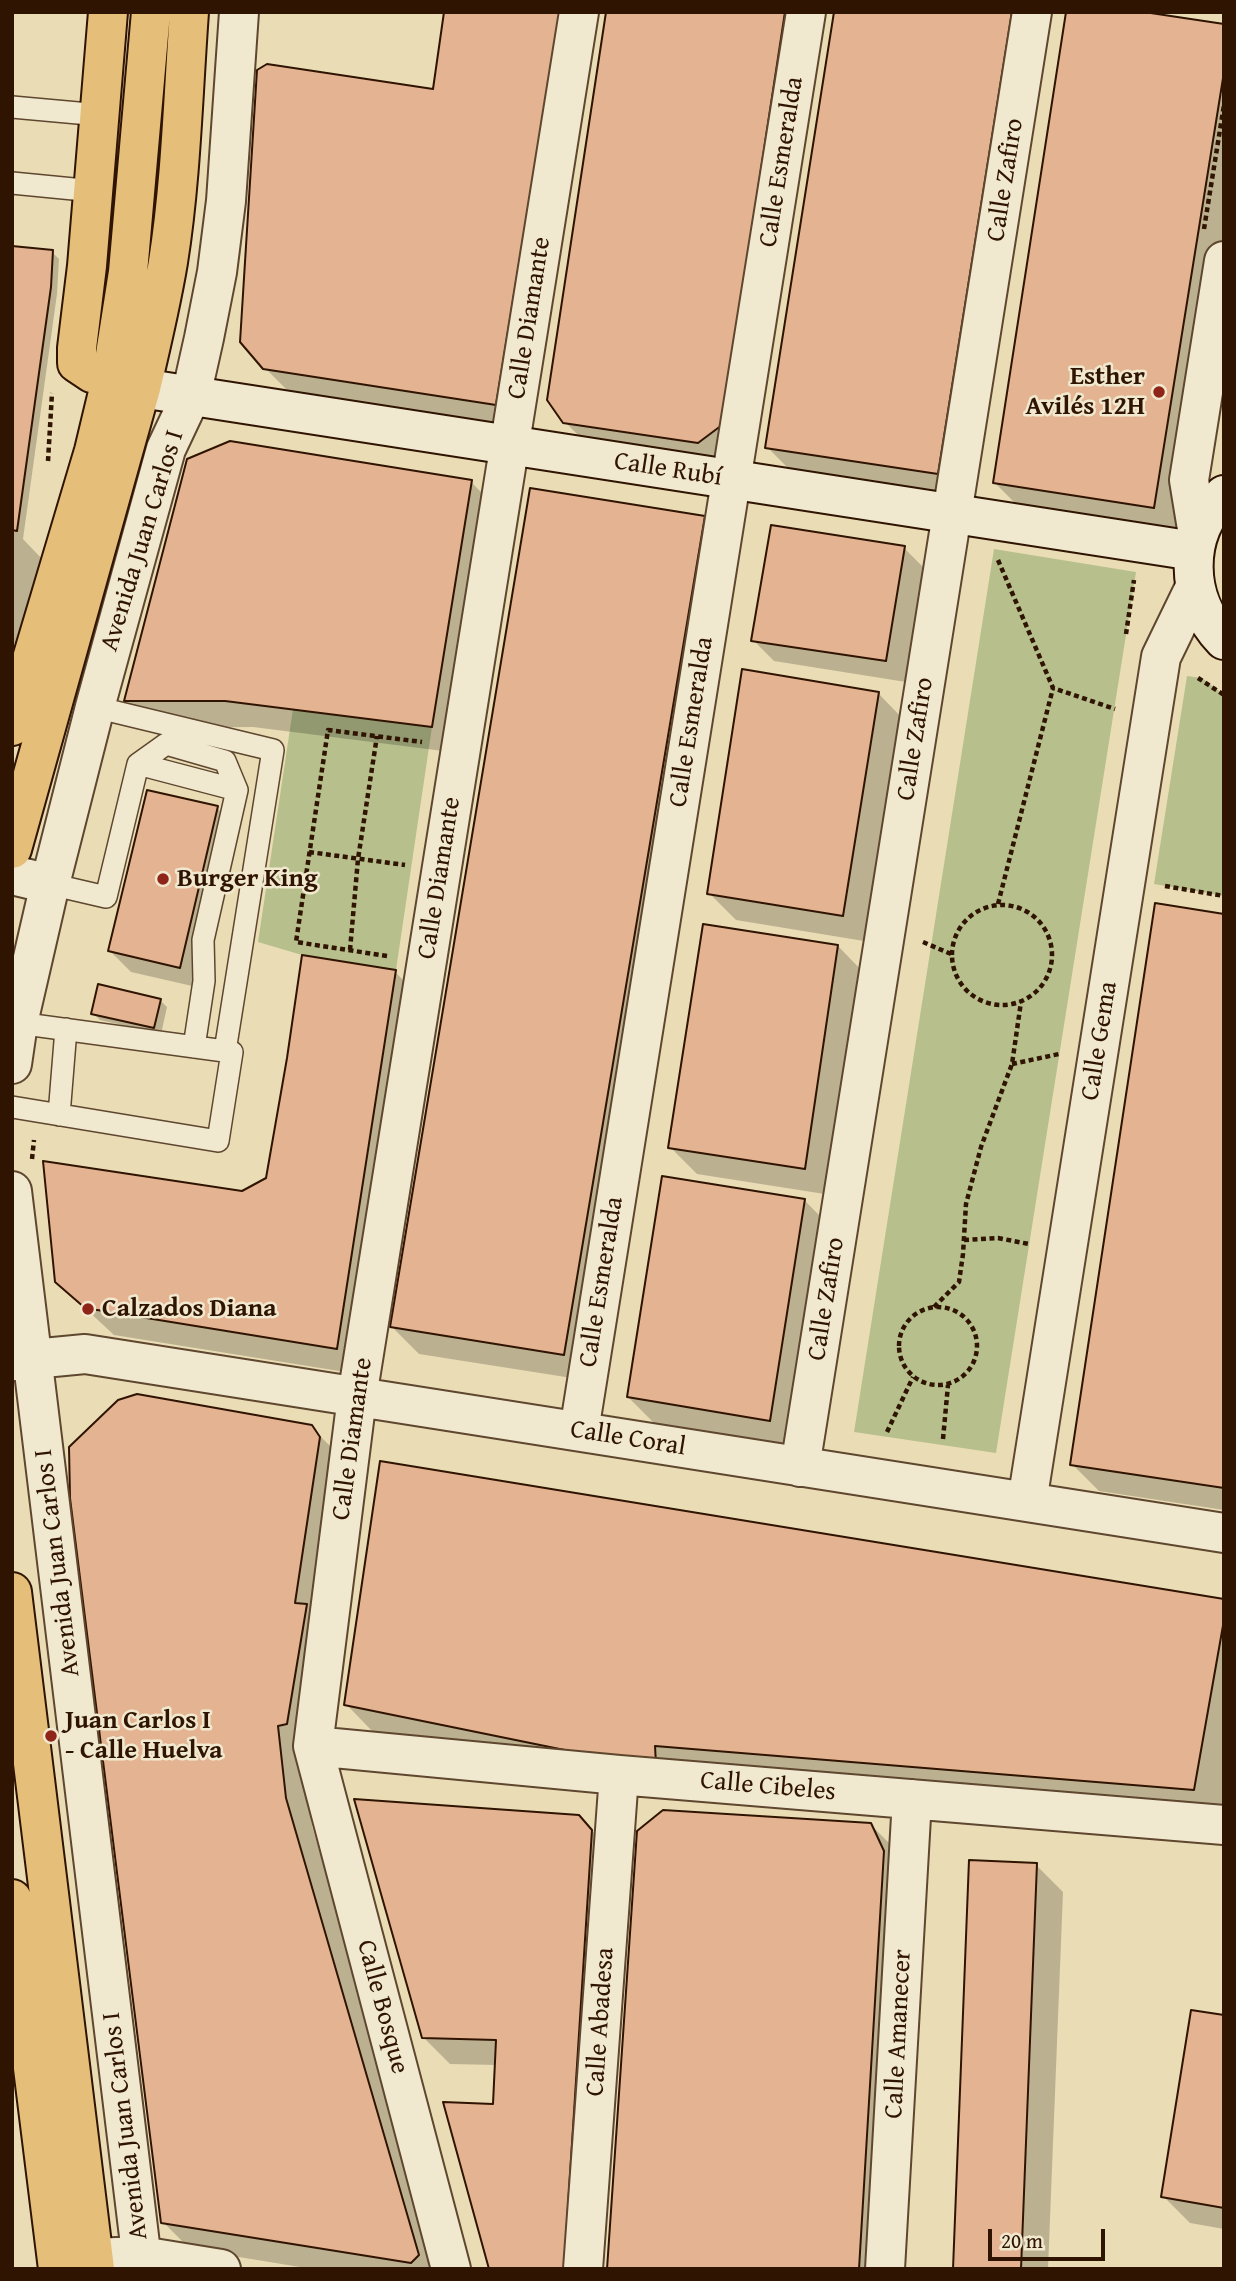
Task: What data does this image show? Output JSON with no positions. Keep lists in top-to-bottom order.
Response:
{
  "streets": {
    "main road": ["Avenida Juan Carlos I"],
    "street": [
      "Calle Esmeralda",
      "Calle Zafiro",
      "Calle Diamante",
      "Calle Rubí",
      "Calle Gema",
      "Calle Coral",
      "Calle Cibeles",
      "Calle Bosque",
      "Calle Abadesa",
      "Calle Amanecer"
    ]
  },
  "crossings": [
    ["Calle Esmeralda", "Calle Rubí"],
    ["Calle Esmeralda", "Calle Coral"],
    ["Calle Zafiro", "Calle Rubí"],
    ["Calle Zafiro", "Calle Coral"],
    ["Calle Diamante", "Calle Rubí"],
    ["Calle Diamante", "Calle Coral"],
    ["Calle Diamante", "Calle Cibeles"],
    ["Calle Diamante", "Calle Bosque"],
    ["Calle Rubí", "Avenida Juan Carlos I"],
    ["Calle Rubí", "Calle Gema"],
    ["Avenida Juan Carlos I", "Calle Coral"],
    ["Calle Gema", "Calle Coral"],
    ["Calle Cibeles", "Calle Bosque"],
    ["Calle Cibeles", "Calle Abadesa"],
    ["Calle Cibeles", "Calle Amanecer"]
  ],
  "places": [
    "Esther Avilés 12H",
    "Burger King",
    "Calzados Diana",
    "Juan Carlos I - Calle Huelva"
  ],
  "scale_bar": "20 m"
}
